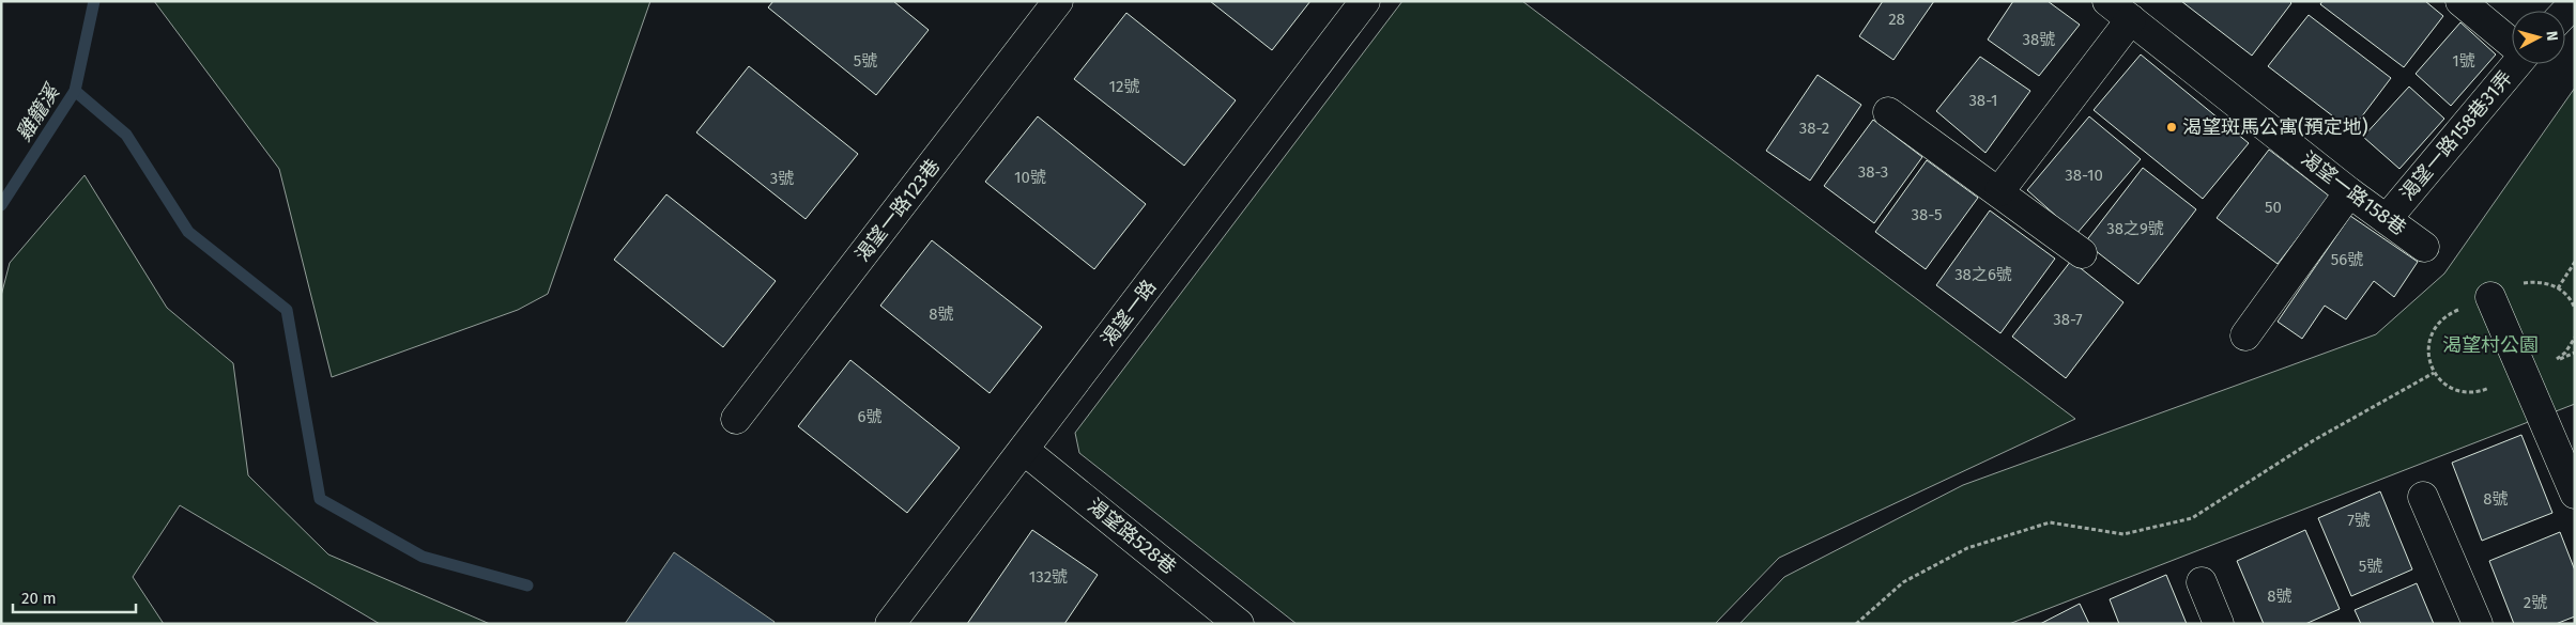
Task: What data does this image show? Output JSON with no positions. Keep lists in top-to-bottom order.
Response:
{
  "streets": {
    "street": [
      "渴望一路158巷31弄",
      "渴望一路158巷",
      "渴望一路123巷",
      "渴望一路",
      "渴望路528巷"
    ]
  },
  "crossings": [
    ["渴望一路158巷31弄", "渴望一路158巷"],
    ["渴望一路", "渴望路528巷"]
  ],
  "water": ["雞籠溪"],
  "parks": ["渴望村公園"],
  "places": ["渴望斑馬公寓(預定地)"],
  "house_numbers": [
    "28",
    "38號",
    "5號",
    "1號",
    "12號",
    "38-1",
    "38-2",
    "38-3",
    "38-10",
    "10號",
    "3號",
    "50",
    "38-5",
    "38之9號",
    "56號",
    "38之6號",
    "8號",
    "38-7",
    "6號",
    "8號",
    "7號",
    "5號",
    "132號",
    "8號",
    "2號"
  ],
  "scale_bar": "20 m",
  "north": "right"
}
